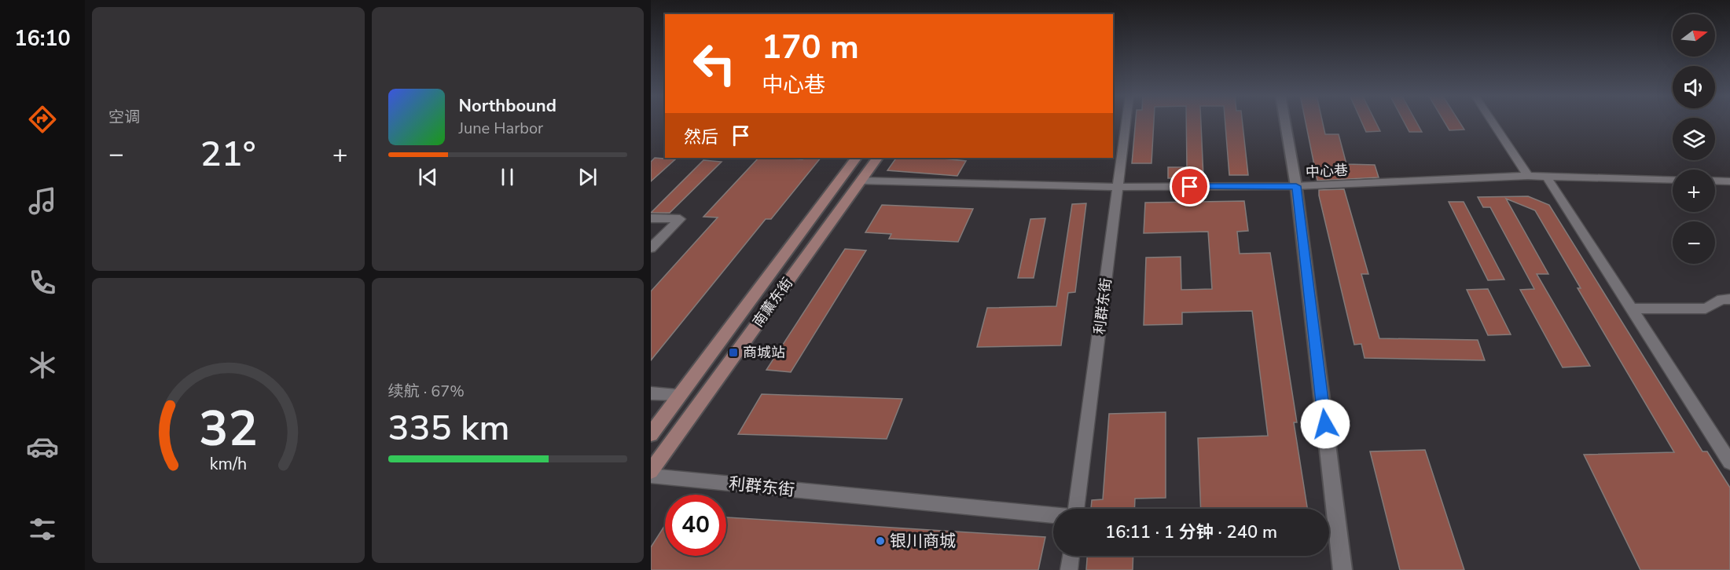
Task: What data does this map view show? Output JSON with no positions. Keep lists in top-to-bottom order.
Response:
{
  "streets": {
    "main road": ["南薰东街"],
    "street": ["中心巷", "利群东街"]
  },
  "crossings": [
    ["中心巷", "南薰东街"],
    ["中心巷", "利群东街"]
  ],
  "places": {
    "transit": ["商城站"],
    "other": ["银川商城"]
  },
  "north": "right",
  "page": {
    "tabs": "16:10",
    "tile": [
      "空调",
      ["续航 · 67%", "335 km"]
    ],
    "map_buttons": ["+", "−"],
    "turn": ["170 m", "中心巷"],
    "song": ["Northbound", "June Harbor"],
    "then": "然后",
    "heat": ["−", "21°", "+"],
    "limit": "40",
    "trip": "16:11 · 1 分钟 · 240 m",
    "gauge": ["32", "km/h"]
  }
}
